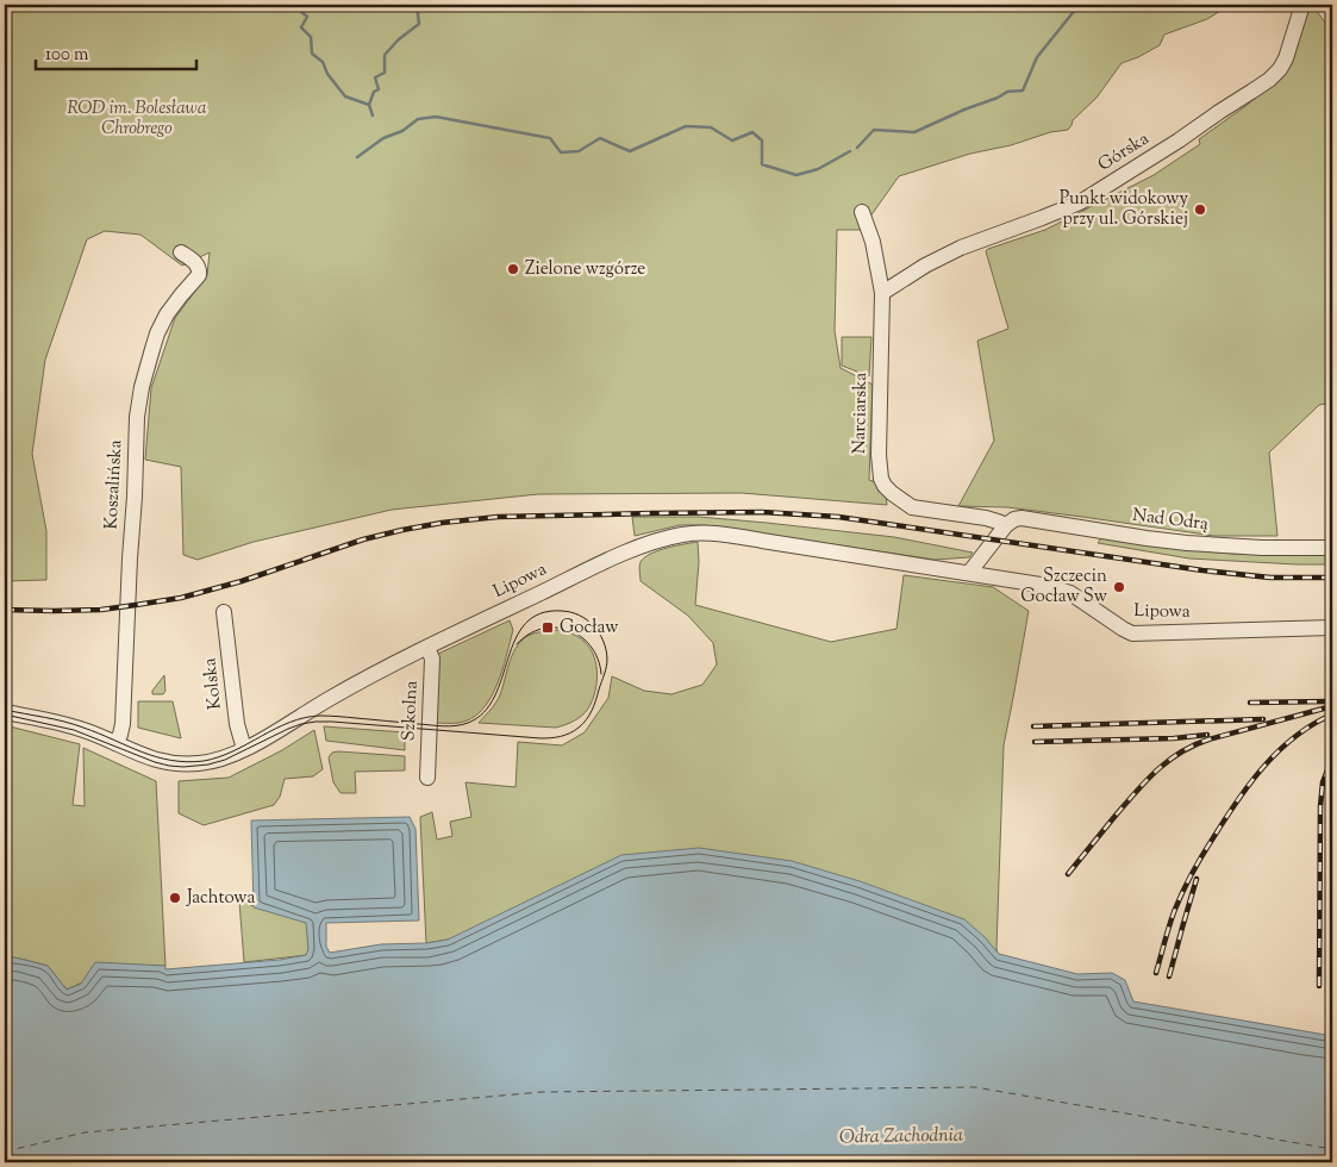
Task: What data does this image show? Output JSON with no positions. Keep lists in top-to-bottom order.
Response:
{
  "streets": {
    "street": [
      "Górska",
      "Narciarska",
      "Koszalińska",
      "Nad Odrą",
      "Lipowa",
      "Kolska",
      "Szkolna"
    ]
  },
  "crossings": [
    ["Górska", "Narciarska"],
    ["Narciarska", "Nad Odrą"],
    ["Koszalińska", "Lipowa"],
    ["Lipowa", "Kolska"],
    ["Lipowa", "Szkolna"]
  ],
  "water": ["Odra Zachodnia"],
  "parks": ["ROD im. Bolesława Chrobrego"],
  "places": {
    "other": [
      "Punkt widokowy przy ul. Górskiej",
      "Zielone wzgórze",
      "Szczecin Gocław Sw",
      "Jachtowa"
    ],
    "transit": ["Gocław"]
  },
  "scale_bar": "100 m"
}
